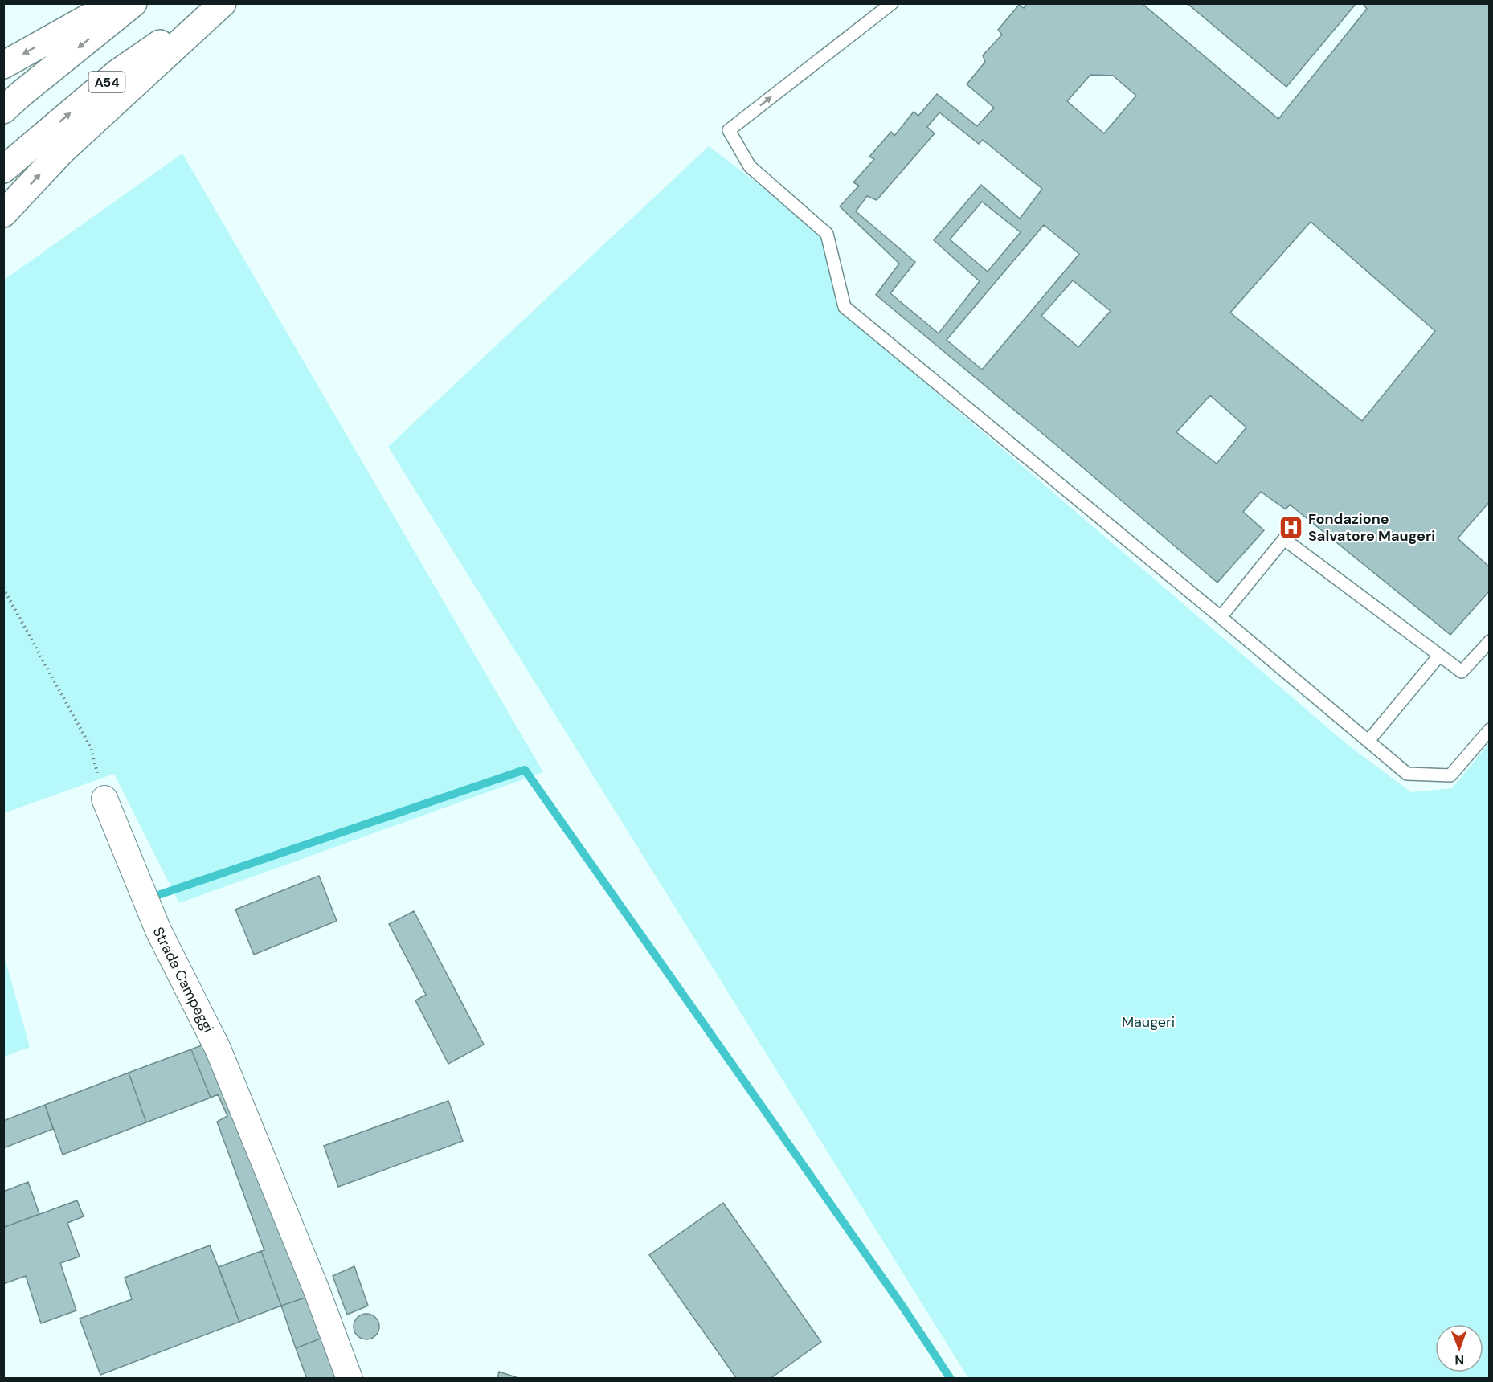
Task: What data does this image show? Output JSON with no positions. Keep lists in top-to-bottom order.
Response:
{
  "streets": {
    "highway": ["A54"],
    "street": ["Strada Campeggi"]
  },
  "parks": ["Maugeri"],
  "places": {
    "hospital": ["Fondazione Salvatore Maugeri"]
  },
  "north": "bottom"
}
